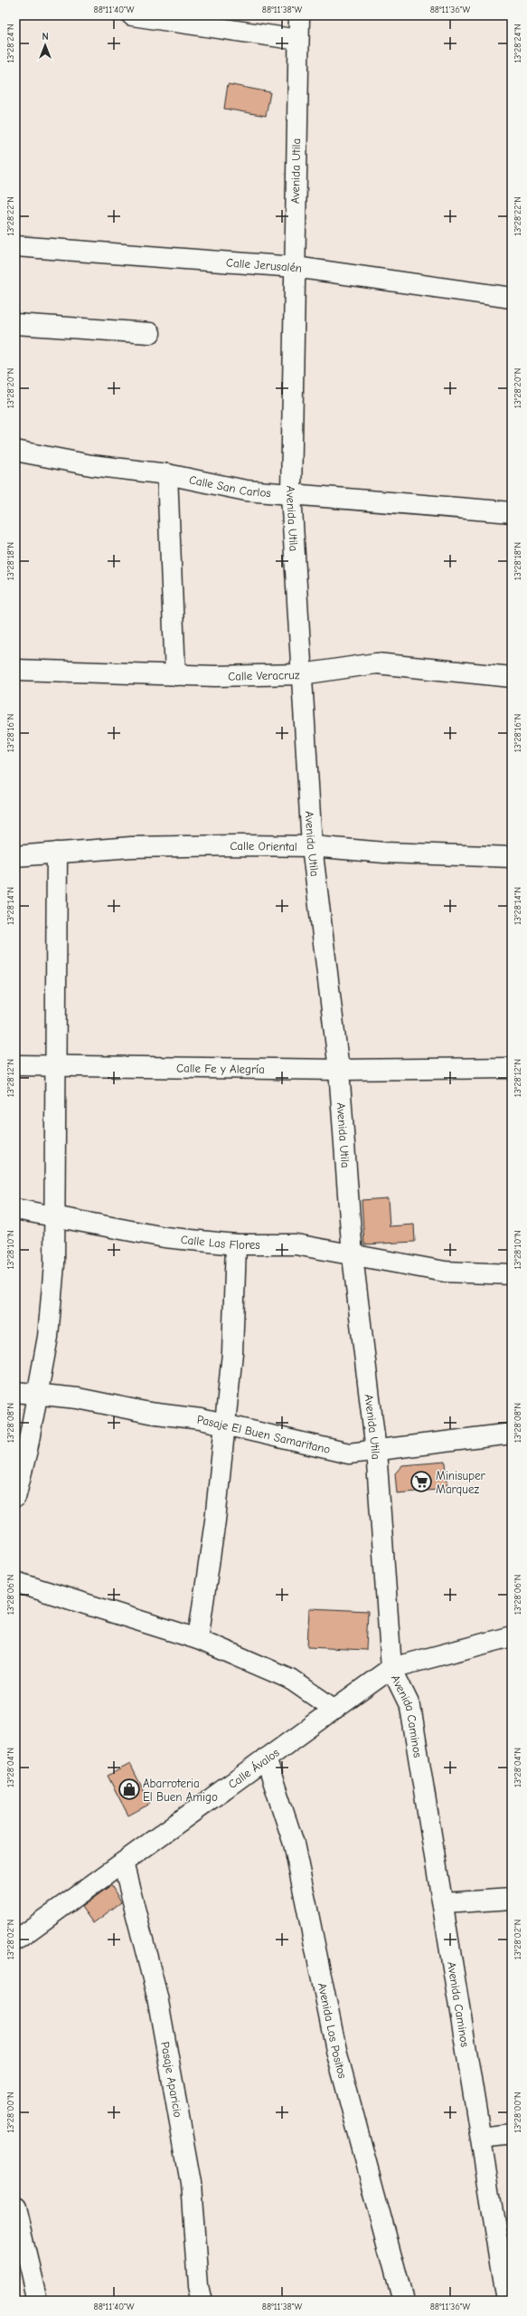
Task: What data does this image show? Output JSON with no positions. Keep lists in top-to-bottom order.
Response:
{
  "streets": {
    "street": [
      "Avenida Utila",
      "Calle Jerusalén",
      "Calle San Carlos",
      "Calle Veracruz",
      "Calle Oriental",
      "Calle Fe y Alegría",
      "Calle Las Flores",
      "Pasaje El Buen Samaritano",
      "Avenida Caminos",
      "Calle Ávalos",
      "Avenida Los Positos",
      "Pasaje Aparicio"
    ]
  },
  "crossings": [
    ["Avenida Utila", "Calle Jerusalén"],
    ["Avenida Utila", "Calle San Carlos"],
    ["Avenida Utila", "Calle Veracruz"],
    ["Avenida Utila", "Calle Oriental"],
    ["Avenida Utila", "Calle Fe y Alegría"],
    ["Avenida Utila", "Calle Las Flores"],
    ["Avenida Utila", "Pasaje El Buen Samaritano"],
    ["Avenida Utila", "Avenida Caminos"],
    ["Avenida Utila", "Calle Ávalos"],
    ["Avenida Caminos", "Calle Ávalos"],
    ["Calle Ávalos", "Avenida Los Positos"],
    ["Calle Ávalos", "Pasaje Aparicio"]
  ],
  "places": {
    "supermarket": ["Minisuper Marquez"],
    "shop": ["Abarroteria El Buen Amigo"]
  },
  "north": "top",
  "coordinates": [
    "88°11'40\"W",
    "88°11'38\"W",
    "88°11'36\"W",
    "13°28'24\"N",
    "13°28'22\"N",
    "13°28'20\"N",
    "13°28'18\"N",
    "13°28'16\"N",
    "13°28'14\"N",
    "13°28'12\"N",
    "13°28'10\"N",
    "13°28'08\"N",
    "13°28'06\"N",
    "13°28'04\"N",
    "13°28'02\"N",
    "13°28'00\"N"
  ]
}
